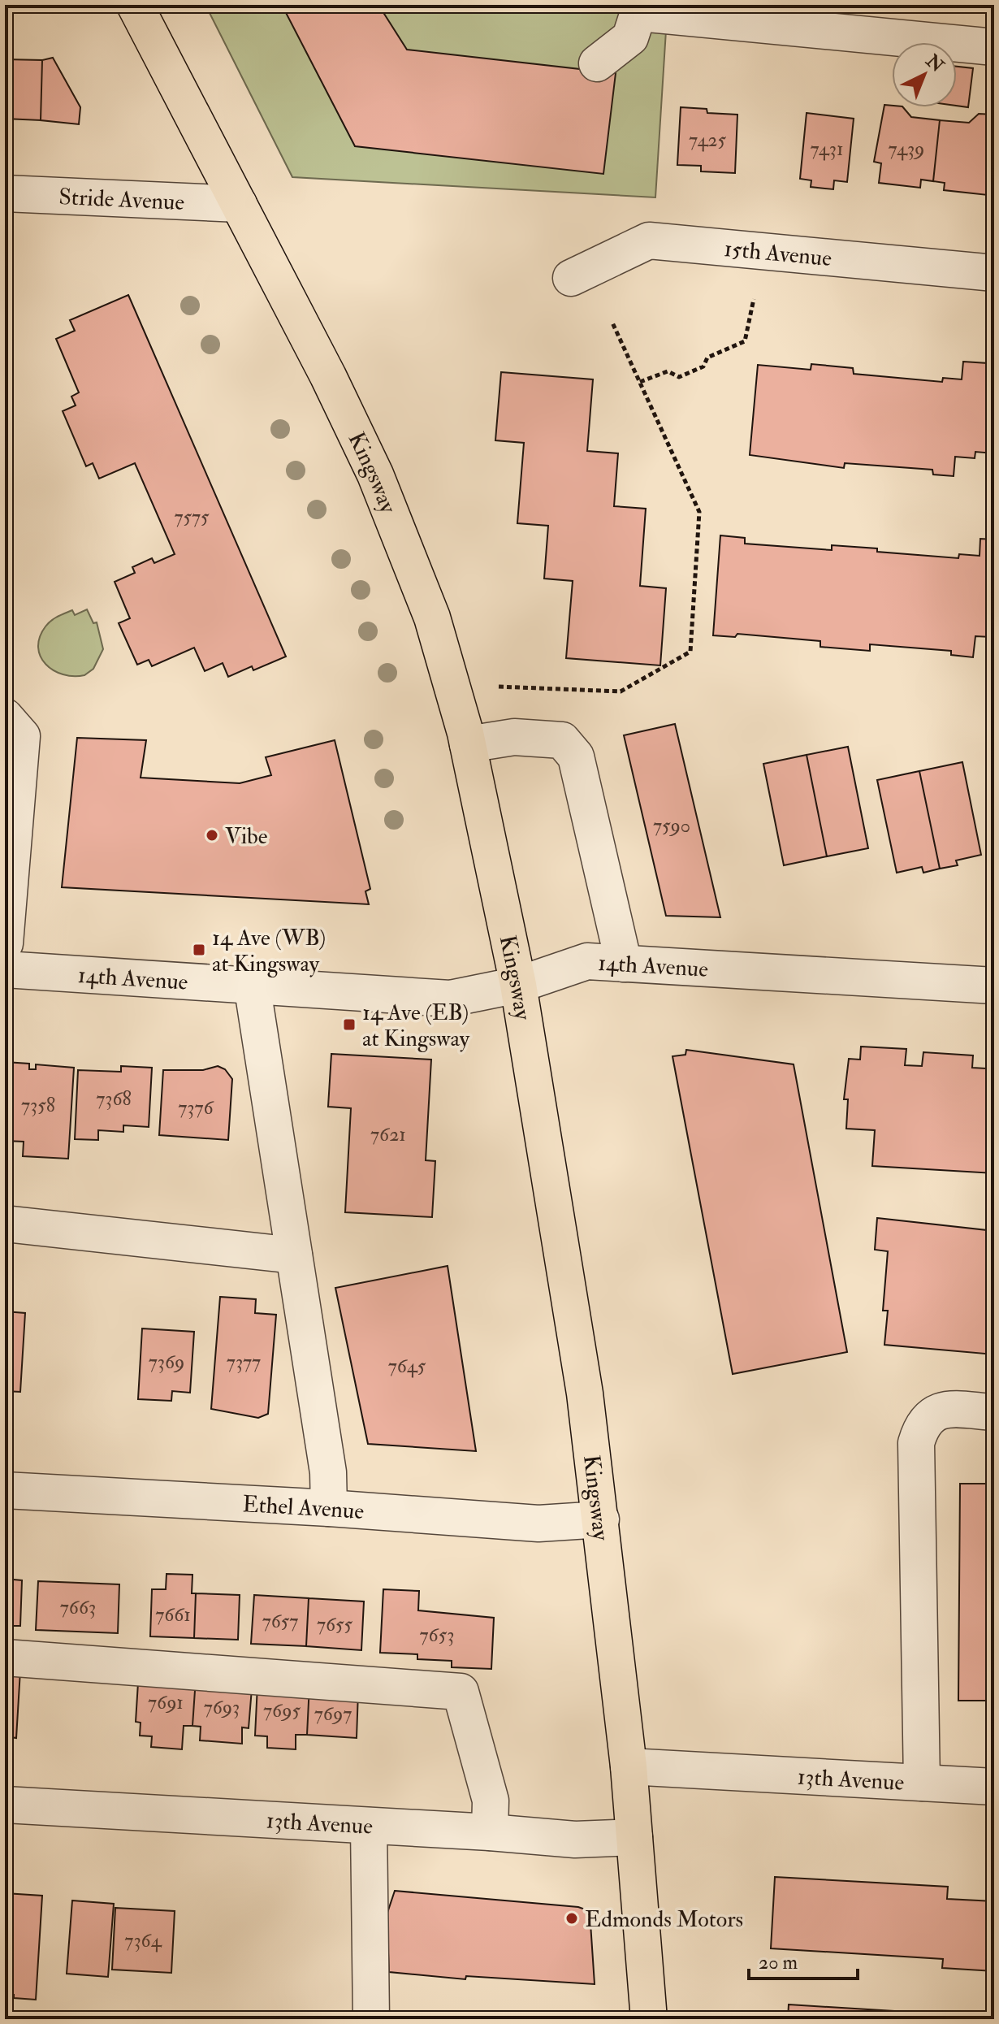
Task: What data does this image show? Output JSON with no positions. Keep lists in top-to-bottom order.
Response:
{
  "streets": {
    "main road": ["Kingsway"],
    "street": [
      "Stride Avenue",
      "15th Avenue",
      "14th Avenue",
      "Ethel Avenue",
      "13th Avenue"
    ]
  },
  "crossings": [
    ["Stride Avenue", "Kingsway"],
    ["Kingsway", "14th Avenue"],
    ["Kingsway", "Ethel Avenue"],
    ["Kingsway", "13th Avenue"]
  ],
  "places": {
    "other": ["Vibe", "Edmonds Motors"],
    "transit": ["14 Ave (WB) at Kingsway", "14 Ave (EB) at Kingsway"]
  },
  "house_numbers": [
    "7425",
    "7431",
    "7439",
    "7575",
    "7590",
    "7368",
    "7358",
    "7376",
    "7621",
    "7369",
    "7377",
    "7645",
    "7663",
    "7661",
    "7657",
    "7655",
    "7653",
    "7691",
    "7693",
    "7695",
    "7697",
    "7364"
  ],
  "scale_bar": "20 m",
  "north": "top right"
}
